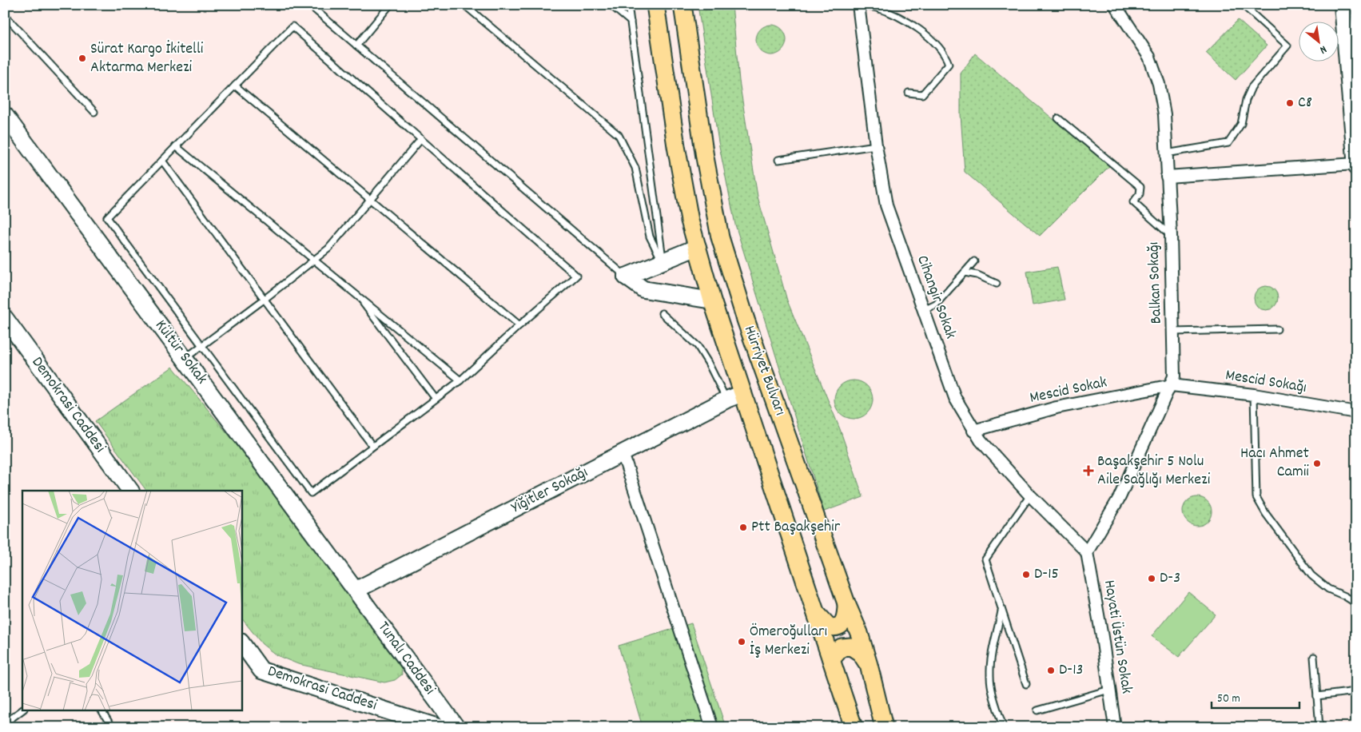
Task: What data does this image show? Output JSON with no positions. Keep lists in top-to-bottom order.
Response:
{
  "streets": {
    "main road": ["Hürriyet Bulvarı"],
    "street": [
      "Balkan Sokağı",
      "Cihangir Sokak",
      "Kültür Sokak",
      "Mescid Sokağı",
      "Mescid Sokak",
      "Demokrasi Caddesi",
      "Yiğitler Sokağı",
      "Hayati Üstün Sokak",
      "Tunalı Caddesi"
    ]
  },
  "crossings": [
    ["Balkan Sokağı", "Cihangir Sokak"],
    ["Balkan Sokağı", "Mescid Sokağı"],
    ["Balkan Sokağı", "Mescid Sokak"],
    ["Balkan Sokağı", "Hayati Üstün Sokak"],
    ["Cihangir Sokak", "Mescid Sokak"],
    ["Cihangir Sokak", "Hayati Üstün Sokak"],
    ["Kültür Sokak", "Yiğitler Sokağı"],
    ["Kültür Sokak", "Tunalı Caddesi"],
    ["Hürriyet Bulvarı", "Yiğitler Sokağı"],
    ["Mescid Sokağı", "Mescid Sokak"],
    ["Yiğitler Sokağı", "Tunalı Caddesi"]
  ],
  "places": {
    "other": [
      "Sürat Kargo İkitelli Aktarma Merkezi",
      "C8",
      "Hacı Ahmet Camii",
      "Ptt Başakşehir",
      "D-15",
      "D-3",
      "Ömeroğulları İş Merkezi",
      "D-13"
    ],
    "health": ["Başakşehir 5 Nolu Aile Sağlığı Merkezi"]
  },
  "scale_bar": "50 m",
  "north": "bottom right"
}
